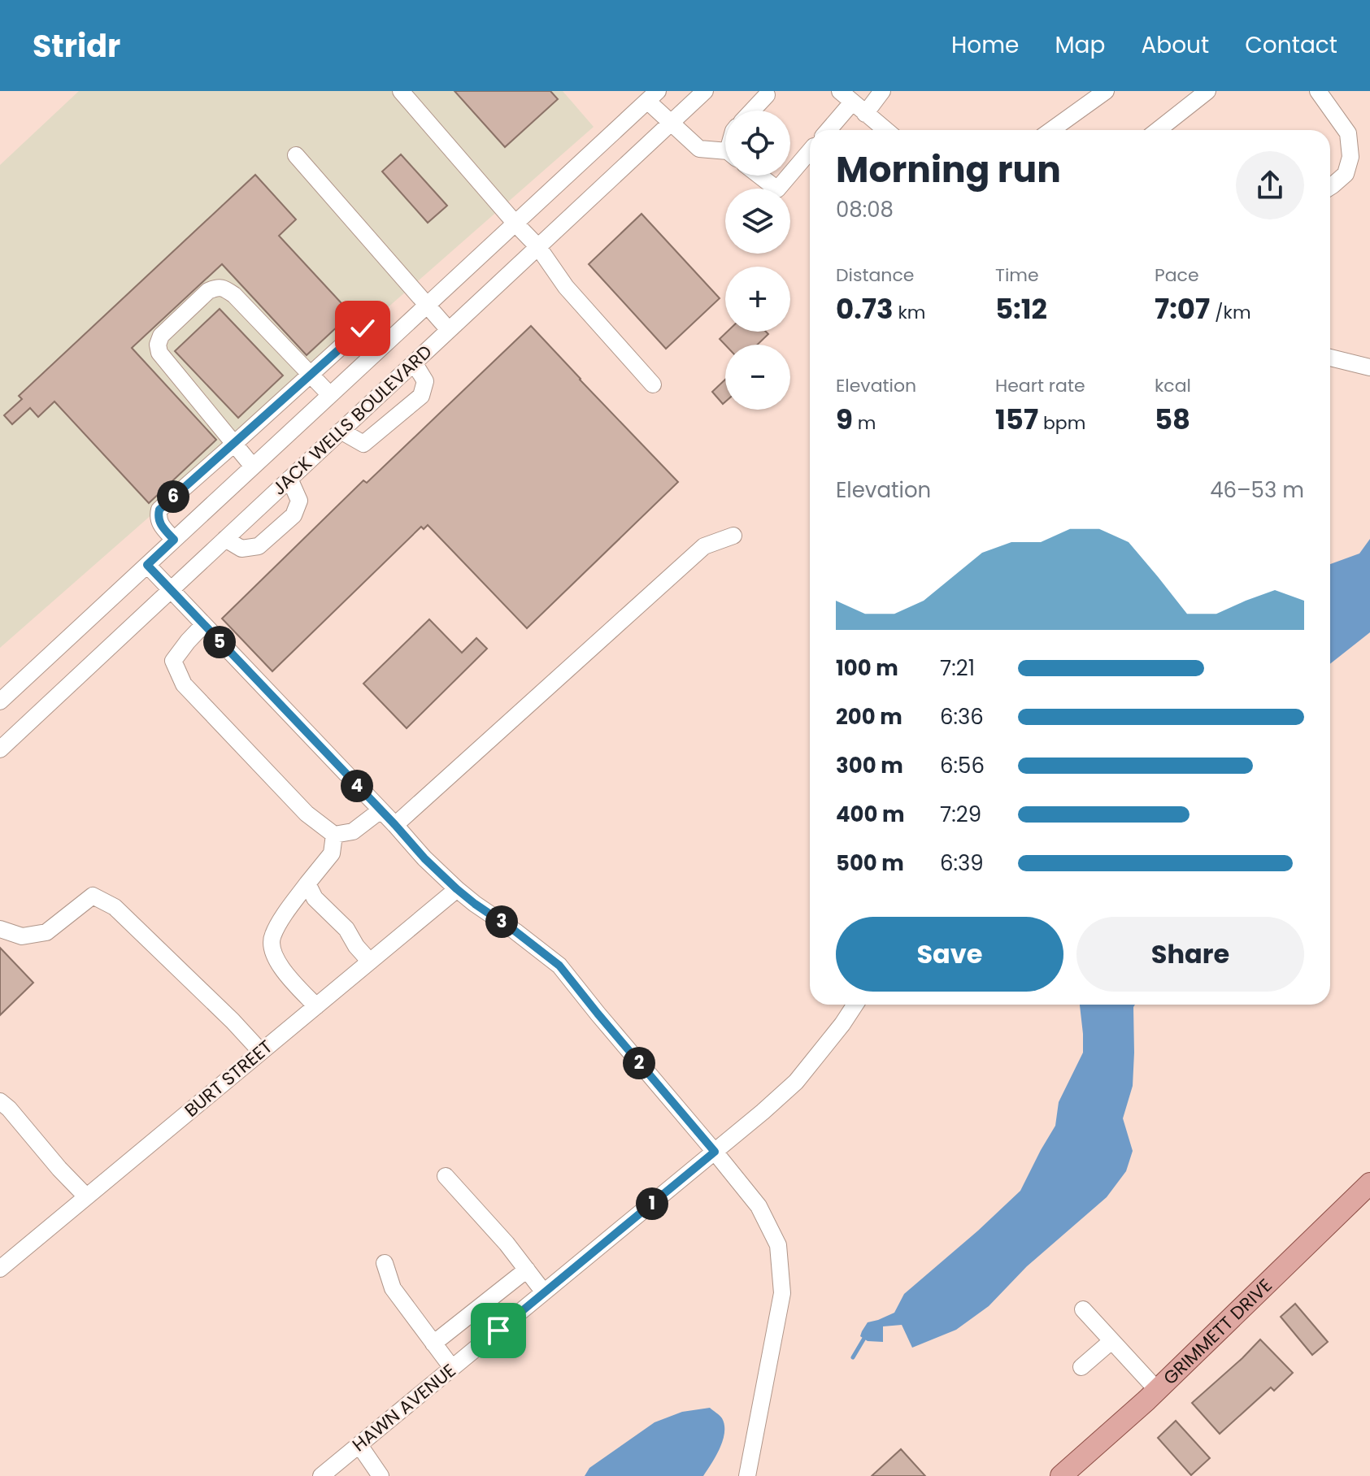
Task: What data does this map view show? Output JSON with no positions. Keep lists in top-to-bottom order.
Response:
{
  "streets": {
    "main road": ["GRIMMETT DRIVE"],
    "street": ["JACK WELLS BOULEVARD", "BURT STREET", "HAWN AVENUE"]
  },
  "page": {
    "header": "Stridr",
    "nav": [
      "Home",
      "Map",
      "About",
      "Contact"
    ],
    "map_buttons": ["+", "−"],
    "heading": ["Morning run", "08:08"],
    "stats": [
      ["Distance", "0.73 km"],
      ["Time", "5:12"],
      ["Pace", "7:07 /km"],
      ["Elevation", "9 m"],
      ["Heart rate", "157 bpm"],
      ["kcal", "58"]
    ],
    "chart": ["Elevation", "46–53 m"],
    "pins": [
      "6",
      "5",
      "4",
      "3",
      "2",
      "1"
    ],
    "list": [
      {
        "name": "100 m",
        "note": "7:21"
      },
      {
        "name": "200 m",
        "note": "6:36"
      },
      {
        "name": "300 m",
        "note": "6:56"
      },
      {
        "name": "400 m",
        "note": "7:29"
      },
      {
        "name": "500 m",
        "note": "6:39"
      }
    ],
    "buttons": ["Save", "Share"]
  }
}
